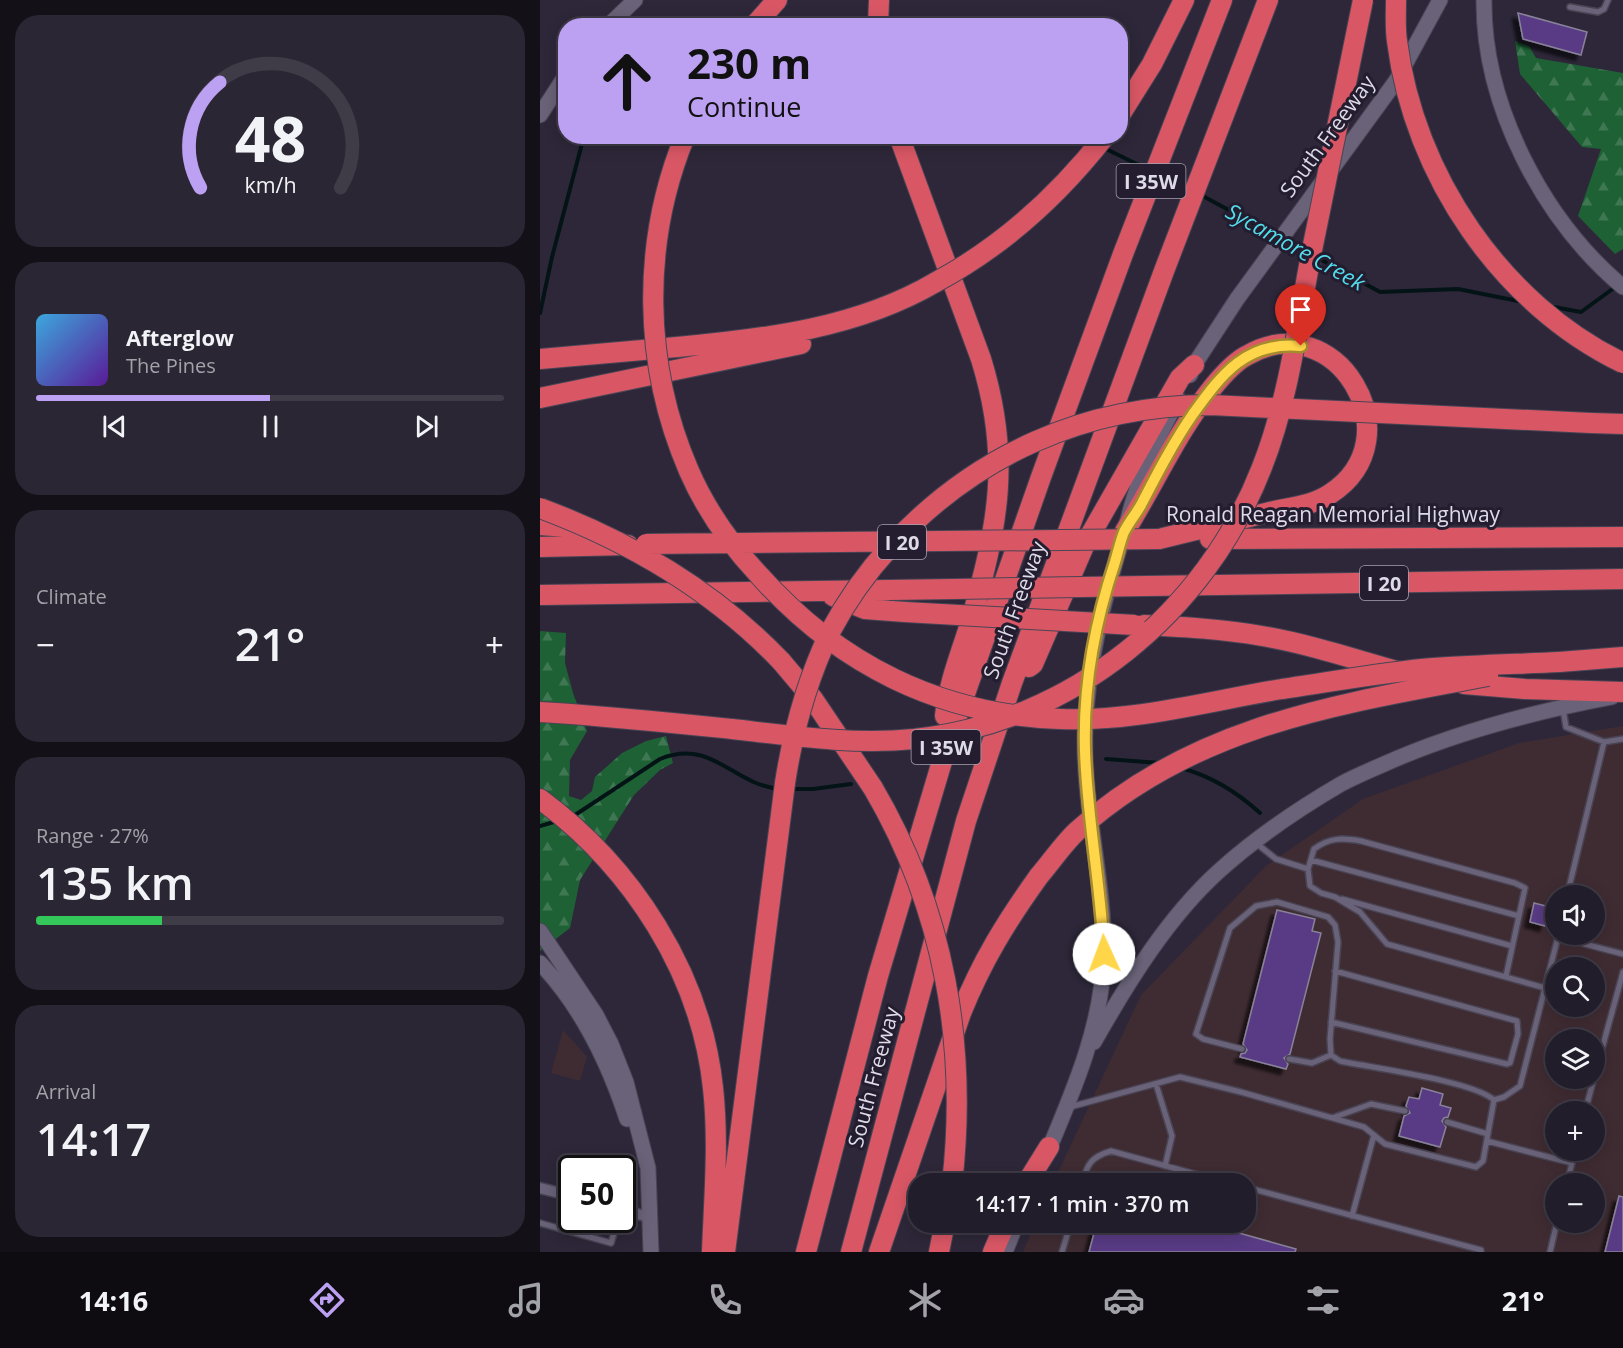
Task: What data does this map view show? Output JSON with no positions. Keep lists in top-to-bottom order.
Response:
{
  "streets": {
    "highway": [
      "South Freeway",
      "I 35W",
      "Ronald Reagan Memorial Highway",
      "I 20"
    ]
  },
  "water": ["Sycamore Creek"],
  "page": {
    "turn": ["230 m", "Continue"],
    "song": ["Afterglow", "The Pines"],
    "tile": [
      "Climate",
      ["Range · 27%", "135 km"],
      ["Arrival", "14:17"]
    ],
    "heat": ["−", "21°", "+"],
    "map_buttons": ["+", "−"],
    "limit": "50",
    "trip": "14:17 · 1 min · 370 m",
    "tabs": ["14:16", "21°"],
    "gauge": ["48", "km/h"]
  }
}
